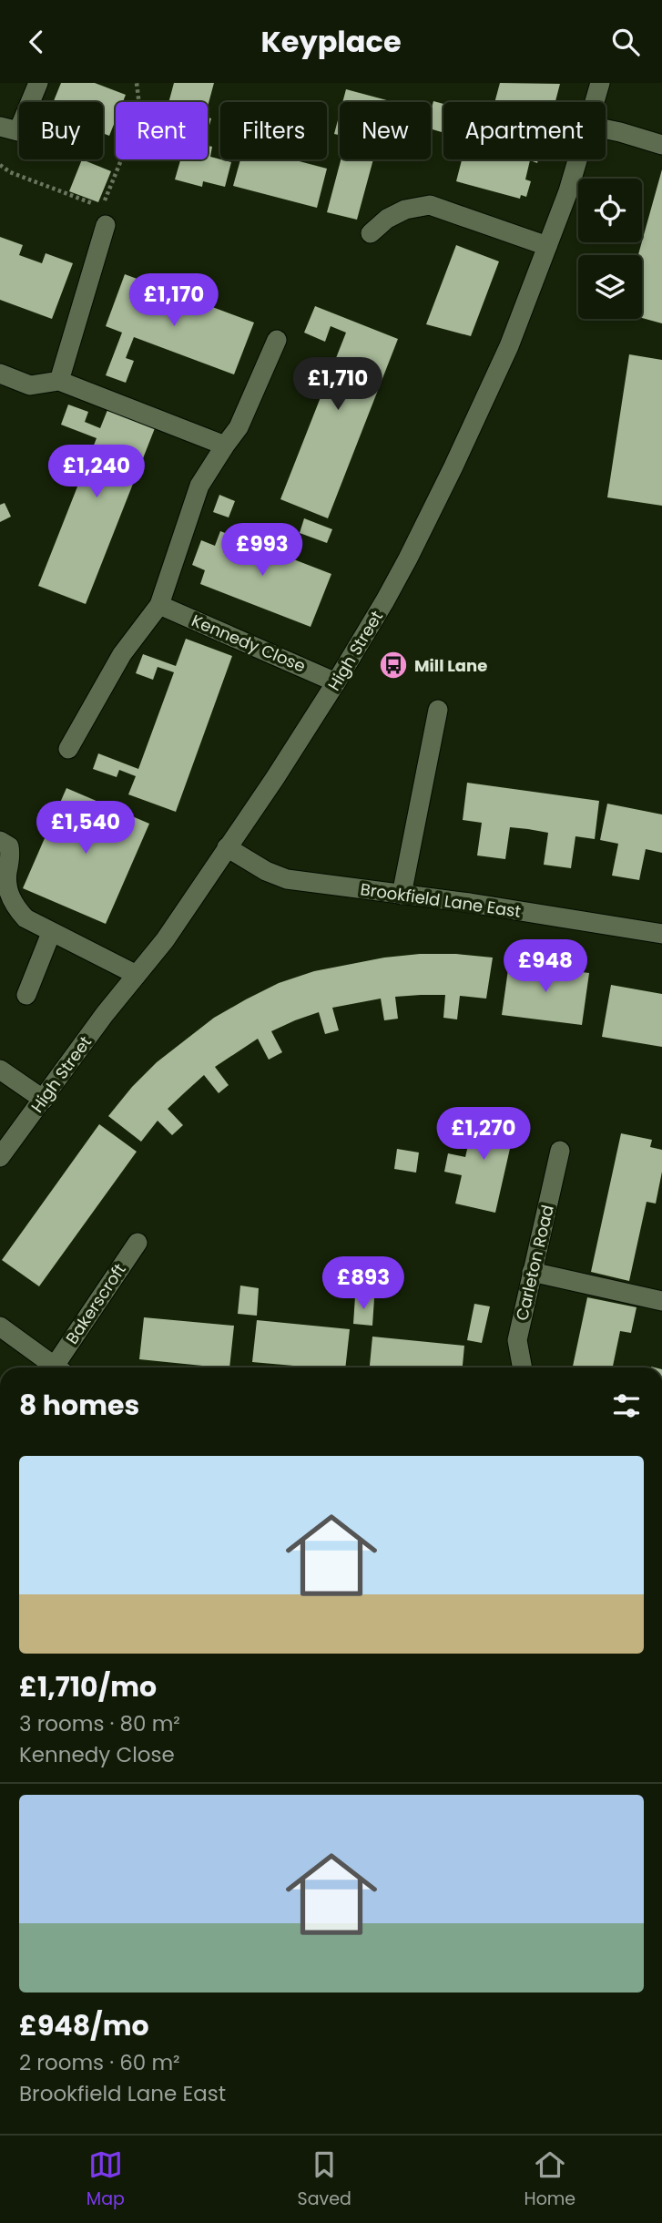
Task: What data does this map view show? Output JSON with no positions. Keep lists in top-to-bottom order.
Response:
{
  "streets": {
    "street": [
      "Kennedy Close",
      "High Street",
      "Brookfield Lane East",
      "Carleton Road",
      "Bakerscroft"
    ]
  },
  "crossings": [
    ["Kennedy Close", "High Street"],
    ["High Street", "Brookfield Lane East"]
  ],
  "places": {
    "bus stop": ["Mill Lane"]
  },
  "page": {
    "header": "Keyplace",
    "chip": [
      "Buy",
      "Rent",
      "Filters",
      "New",
      "Apartment"
    ],
    "price": [
      "£1,170",
      "£1,710",
      "£1,240",
      "£993",
      "£1,540",
      "£948",
      "£1,270",
      "£893"
    ],
    "heading": "8 homes",
    "list": [
      {
        "name": "£1,710/mo",
        "note": "3 rooms · 80 m² · Kennedy Close"
      },
      {
        "name": "£948/mo",
        "note": "2 rooms · 60 m² · Brookfield Lane East"
      }
    ],
    "tabs": ["Map", "Saved", "Home"]
  }
}
